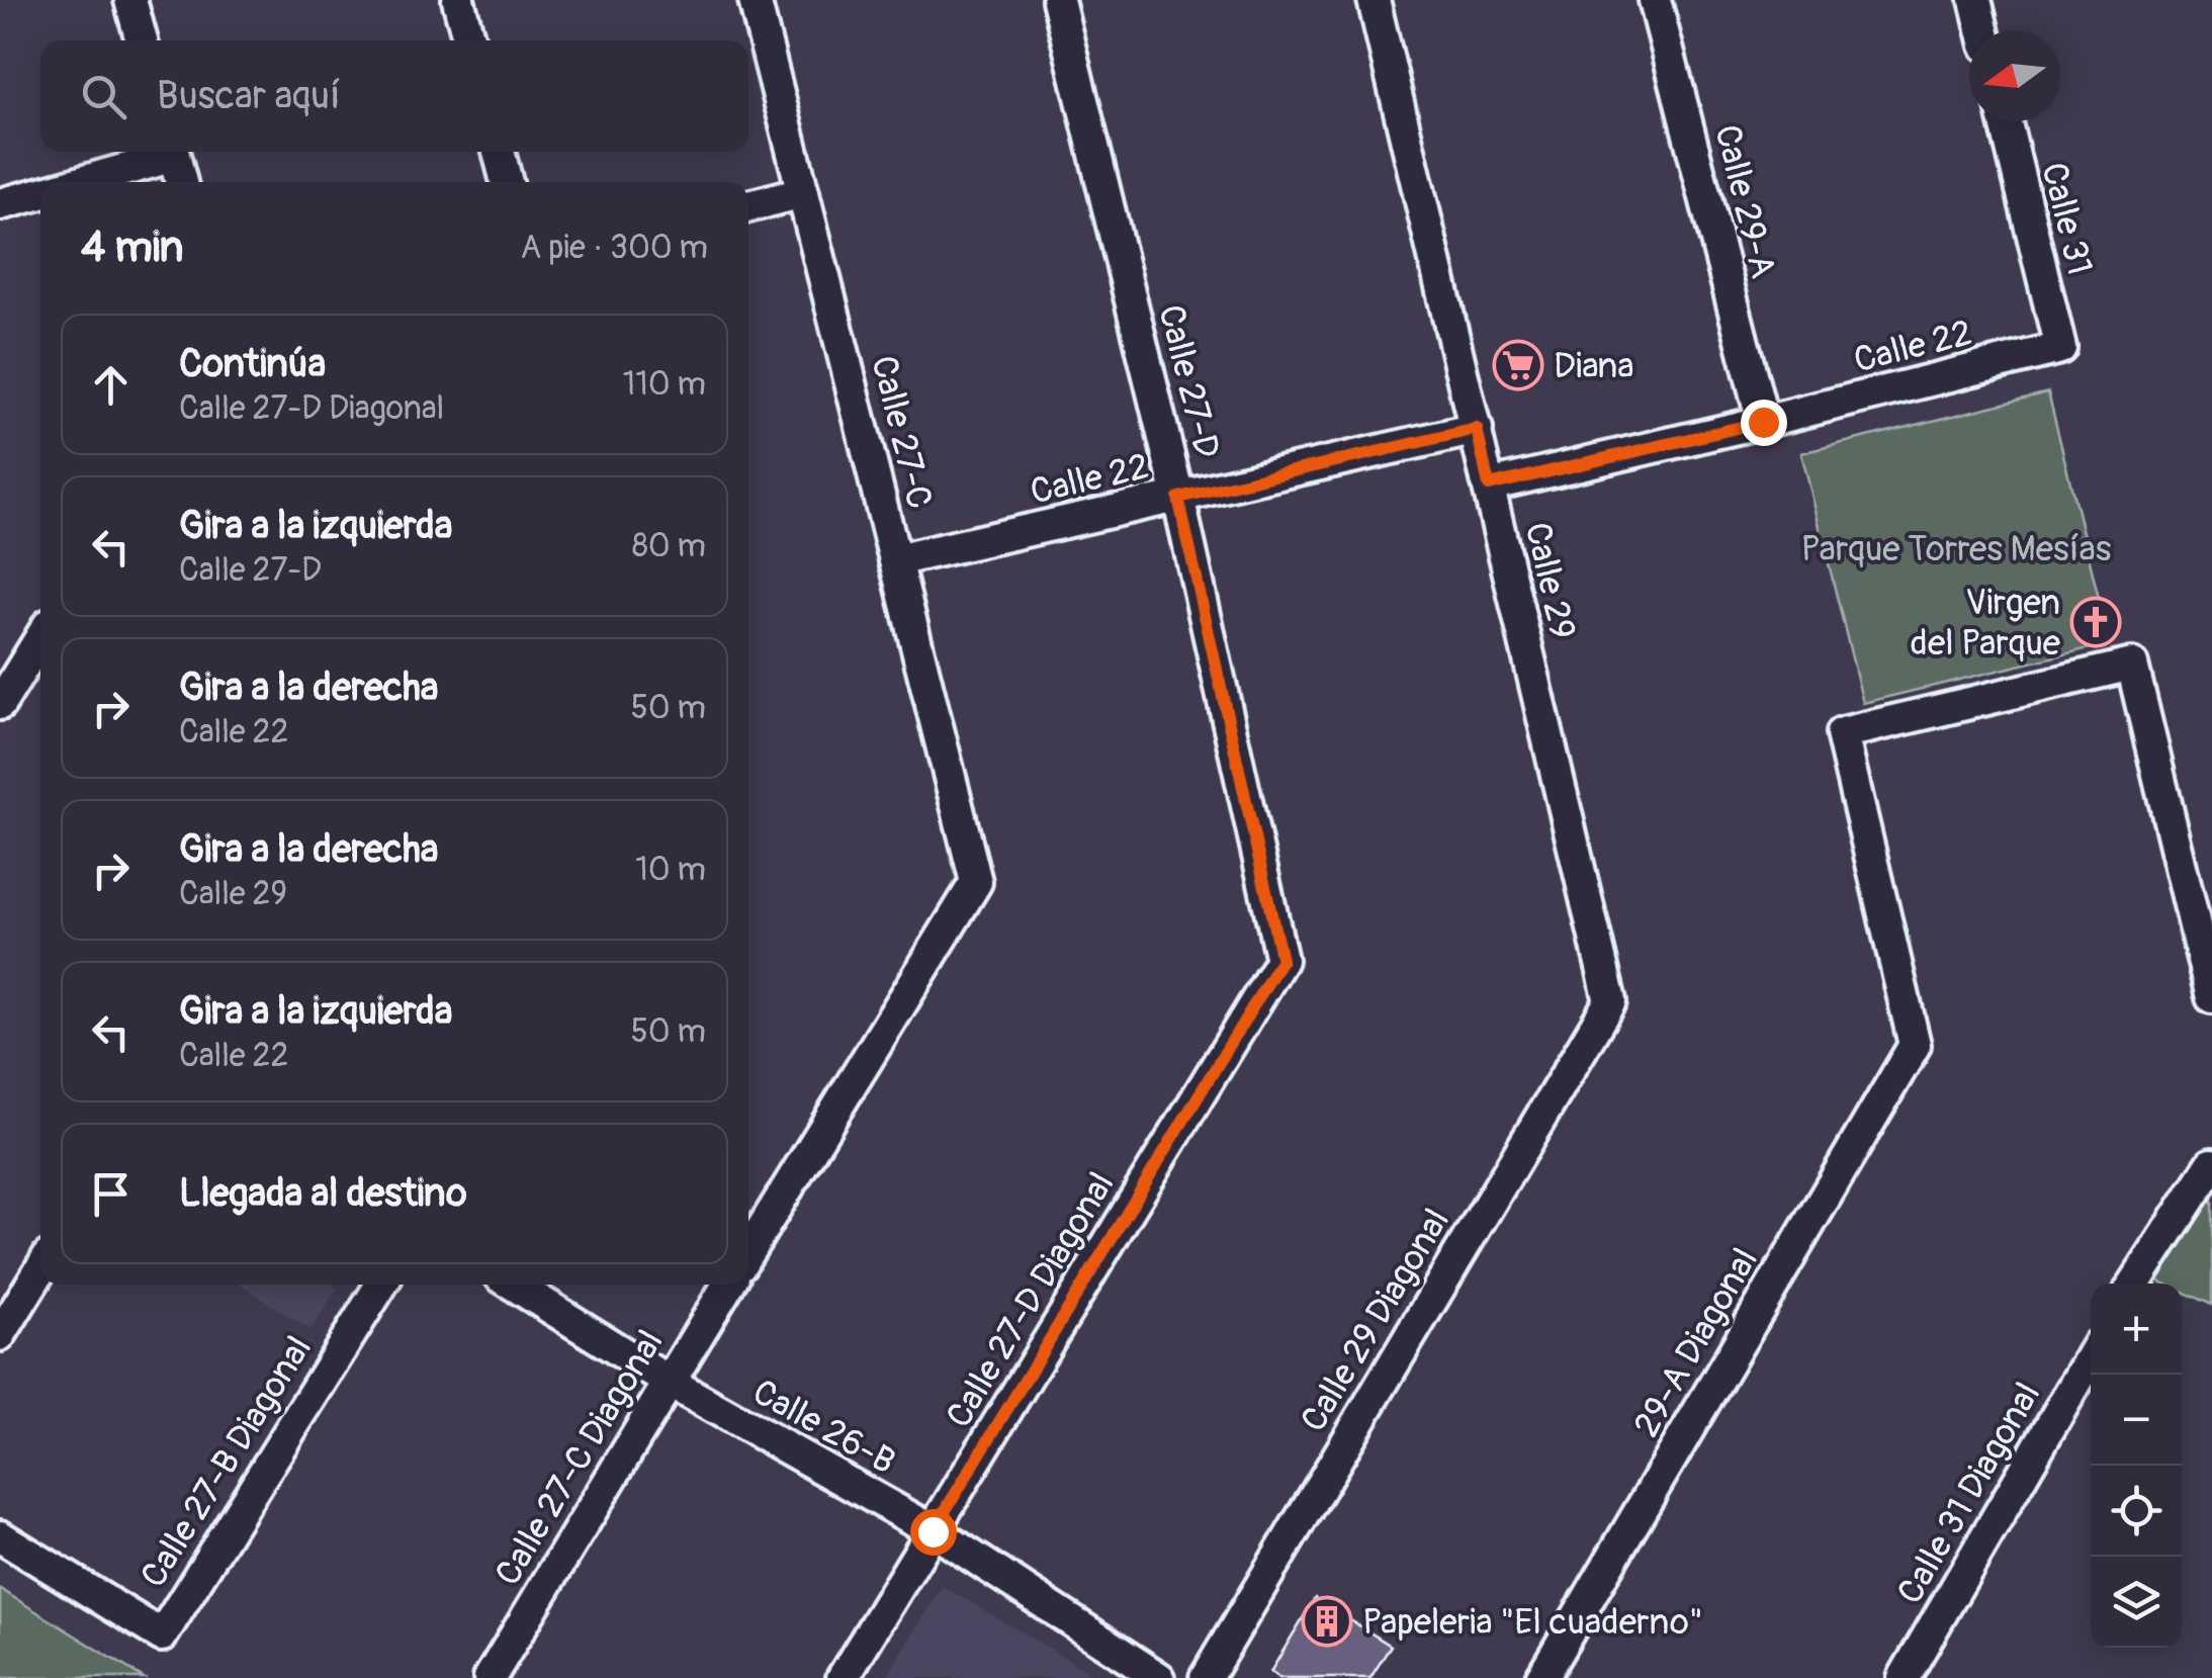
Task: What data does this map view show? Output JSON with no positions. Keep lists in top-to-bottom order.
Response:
{
  "streets": {
    "street": [
      "Calle 29-A",
      "Calle 31",
      "Calle 22",
      "Calle 27-D",
      "Calle 27-C",
      "Calle 29",
      "Calle 27-D Diagonal",
      "Calle 29 Diagonal",
      "29-A Diagonal",
      "Calle 26-B",
      "Calle 27-C Diagonal",
      "Calle 27-B Diagonal",
      "Calle 31 Diagonal"
    ]
  },
  "crossings": [
    ["Calle 29-A", "Calle 22"],
    ["Calle 31", "Calle 22"],
    ["Calle 22", "Calle 27-D"],
    ["Calle 22", "Calle 27-C"],
    ["Calle 22", "Calle 29"],
    ["Calle 27-D", "Calle 27-D Diagonal"],
    ["Calle 29", "Calle 29 Diagonal"],
    ["Calle 27-D Diagonal", "Calle 26-B"],
    ["Calle 26-B", "Calle 27-C Diagonal"]
  ],
  "parks": ["Parque Torres Mesías"],
  "places": {
    "supermarket": ["Diana"],
    "church": ["Virgen del Parque"],
    "building": ["Papeleria \"El cuaderno\""]
  },
  "north": "left",
  "page": {
    "search": "Buscar aquí",
    "heading": ["4 min", "A pie · 300 m"],
    "list": [
      ["Continúa", "Calle 27-D Diagonal", "110 m"],
      ["Gira a la izquierda", "Calle 27-D", "80 m"],
      ["Gira a la derecha", "Calle 22", "50 m"],
      ["Gira a la derecha", "Calle 29", "10 m"],
      ["Gira a la izquierda", "Calle 22", "50 m"],
      "Llegada al destino"
    ],
    "map_buttons": ["+", "−"]
  }
}
